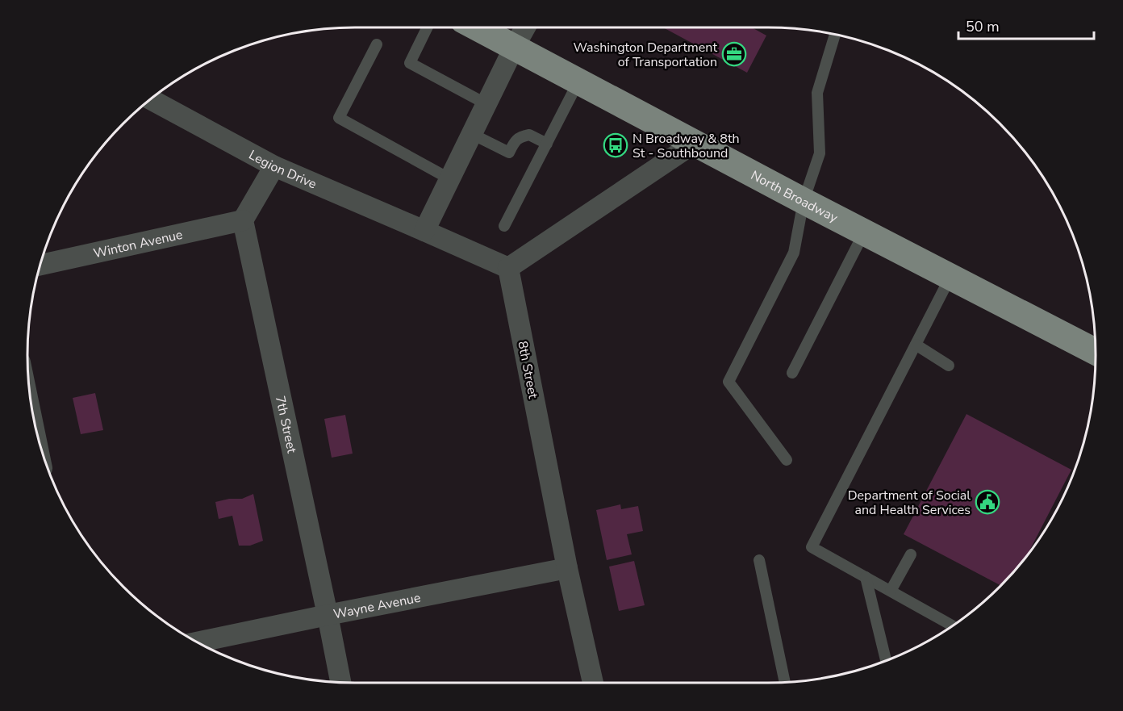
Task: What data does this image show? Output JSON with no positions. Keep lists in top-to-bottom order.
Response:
{
  "streets": {
    "main road": ["North Broadway"],
    "street": [
      "Legion Drive",
      "Winton Avenue",
      "8th Street",
      "7th Street",
      "Wayne Avenue"
    ]
  },
  "crossings": [
    ["Legion Drive", "8th Street"],
    ["Winton Avenue", "7th Street"],
    ["8th Street", "Wayne Avenue"],
    ["7th Street", "Wayne Avenue"]
  ],
  "places": {
    "office": ["Washington Department of Transportation"],
    "bus stop": ["N Broadway & 8th St - Southbound"],
    "public building": ["Department of Social and Health Services"]
  },
  "scale_bar": "50 m"
}
